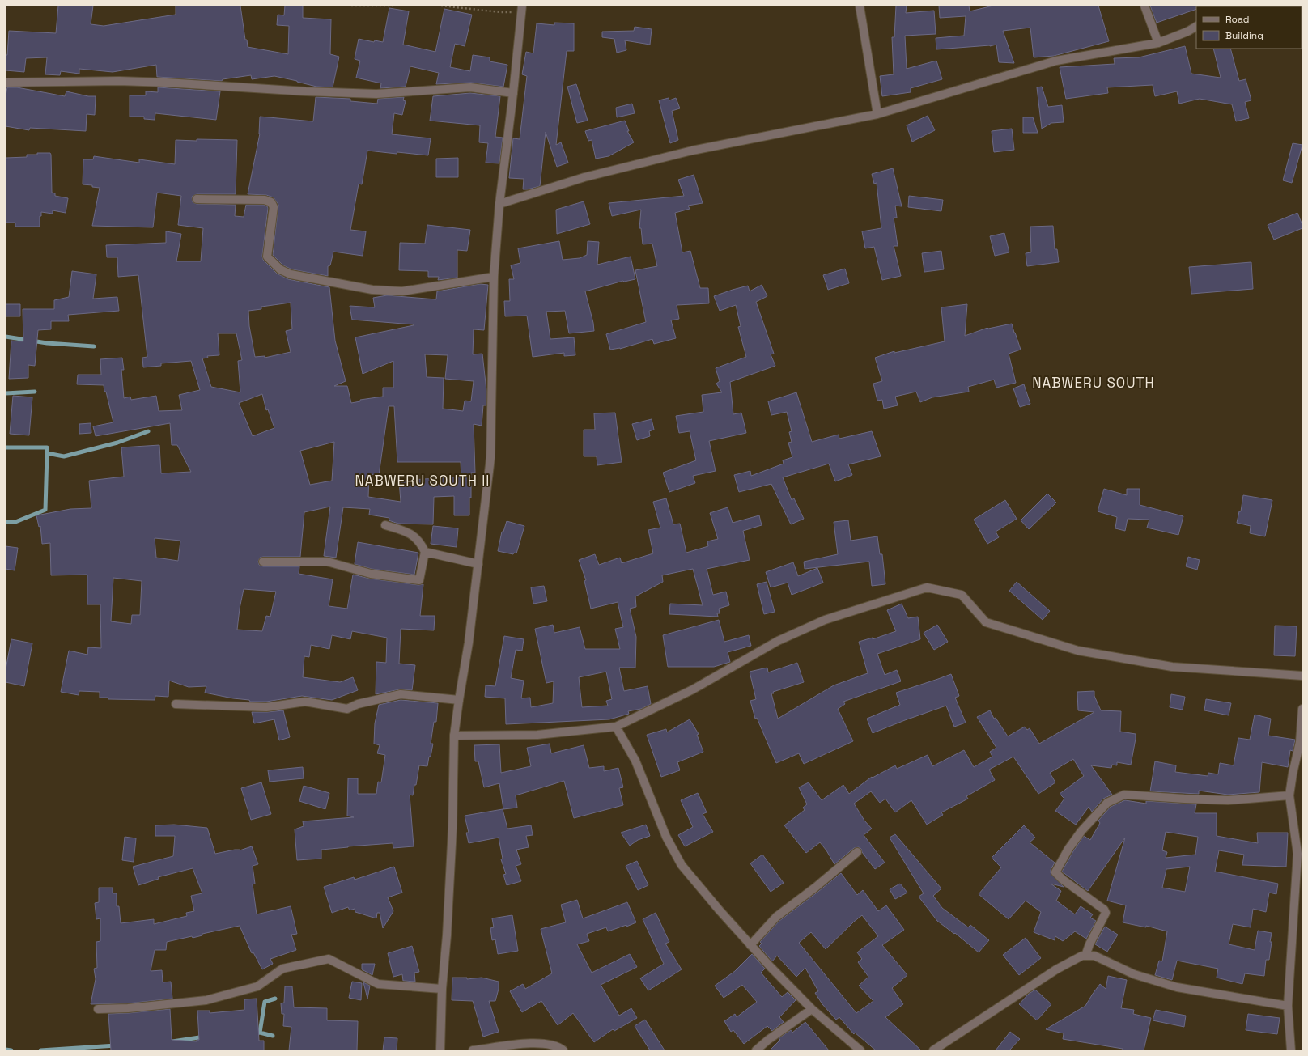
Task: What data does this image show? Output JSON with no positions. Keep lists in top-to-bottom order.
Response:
{
  "districts": ["NABWERU SOUTH", "NABWERU SOUTH II"],
  "legend": ["Road", "Building"]
}
